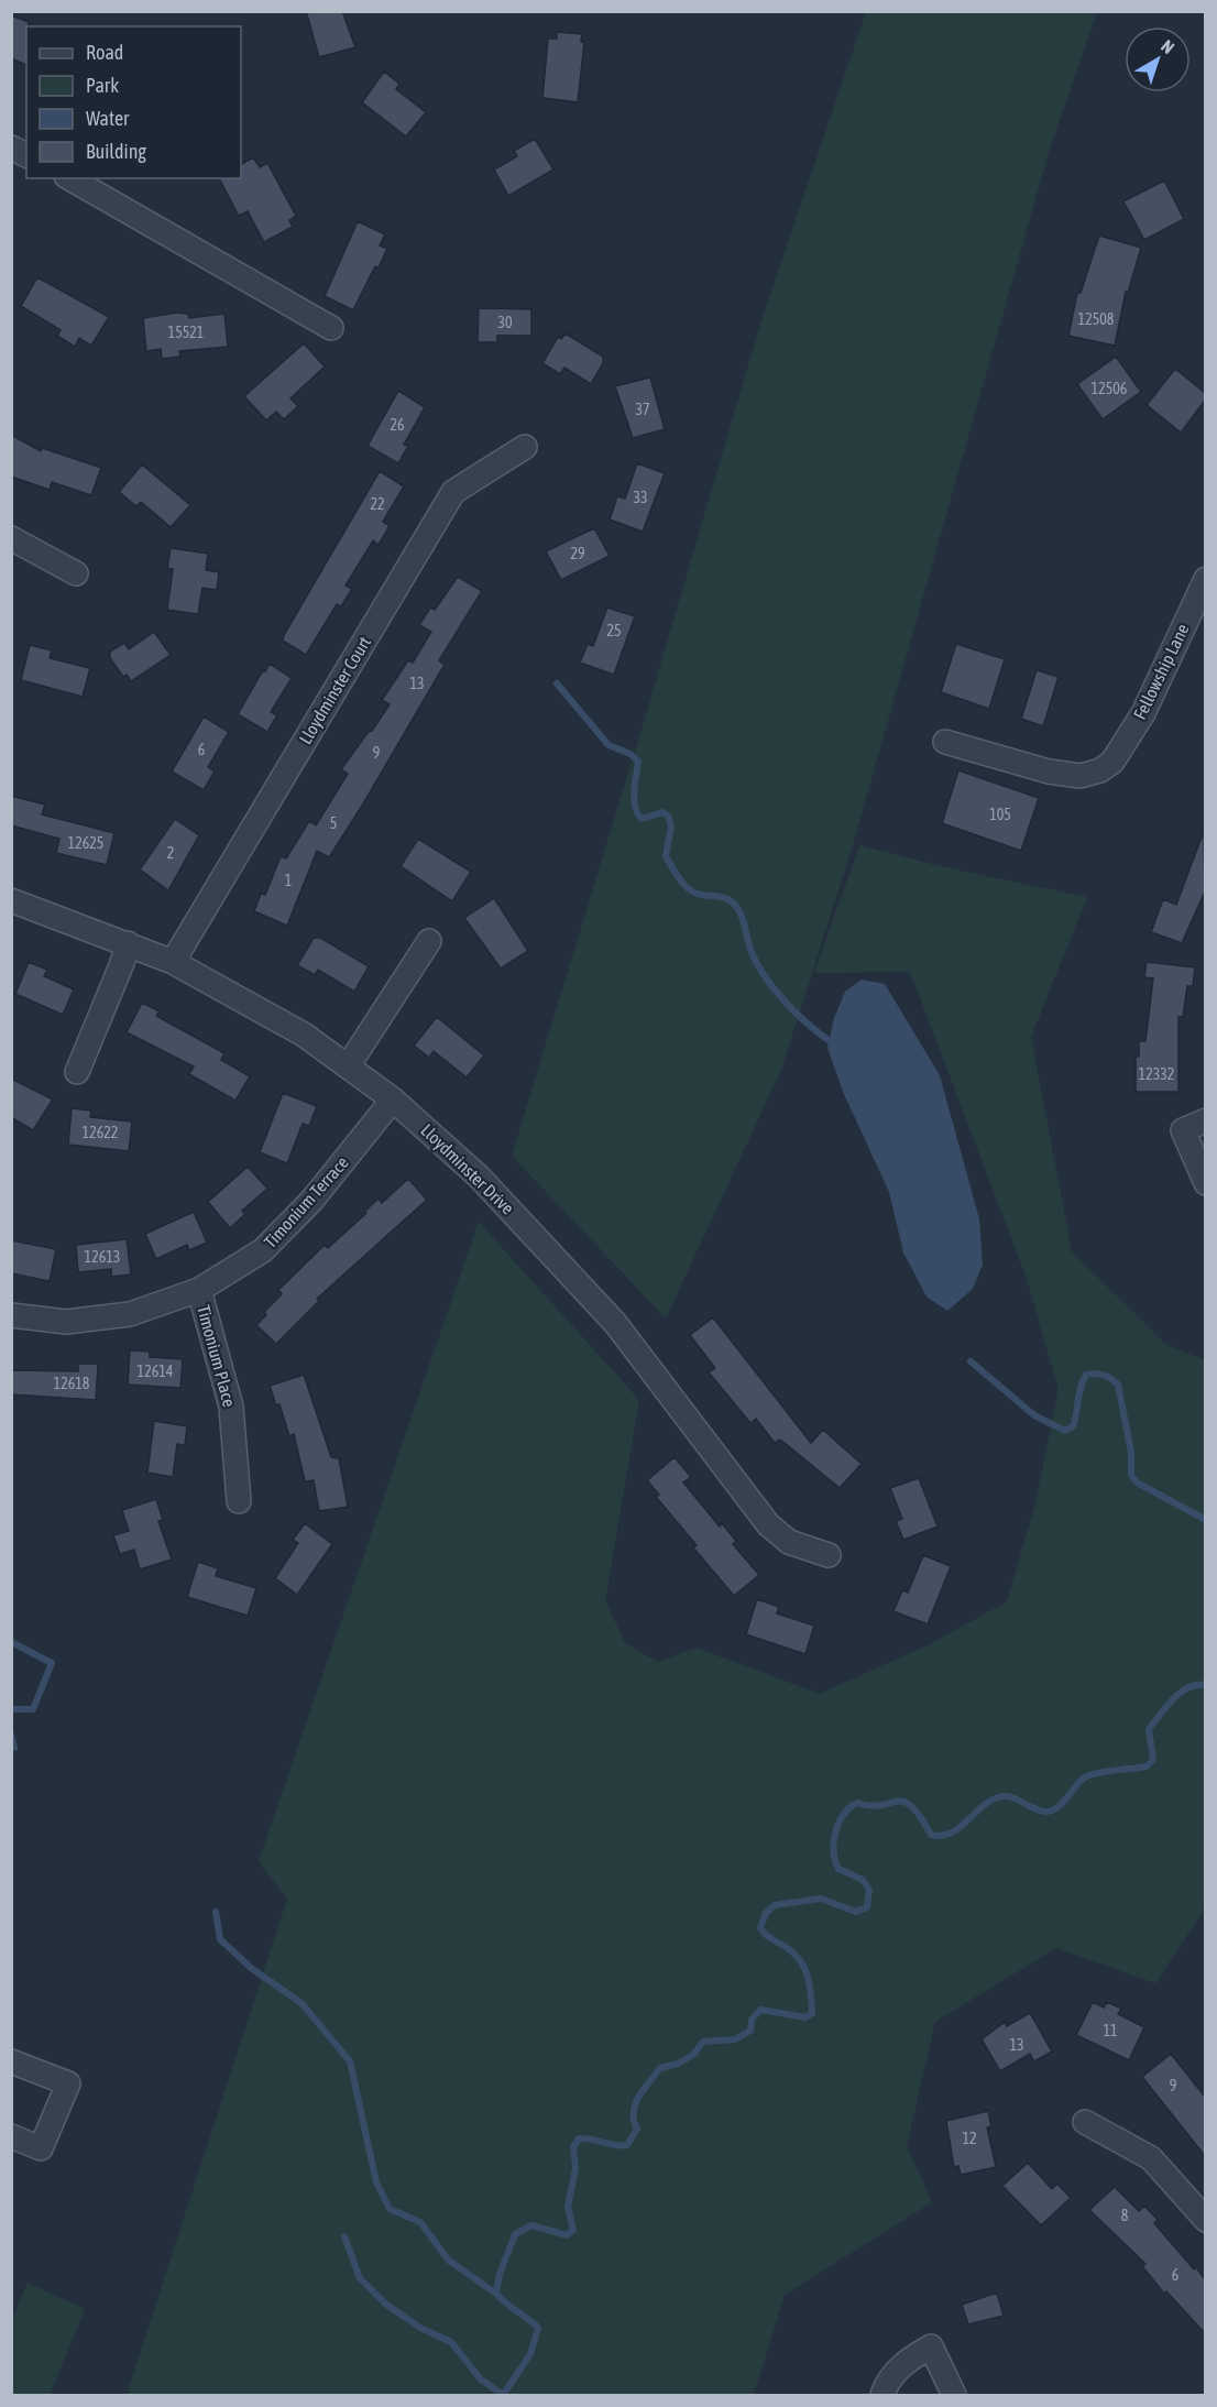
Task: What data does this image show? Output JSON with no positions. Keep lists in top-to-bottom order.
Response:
{
  "streets": {
    "street": [
      "Fellowship Lane",
      "Lloydminster Court",
      "Lloydminster Drive",
      "Timonium Terrace",
      "Timonium Place"
    ]
  },
  "crossings": [
    ["Lloydminster Court", "Lloydminster Drive"],
    ["Lloydminster Drive", "Timonium Terrace"],
    ["Timonium Terrace", "Timonium Place"]
  ],
  "house_numbers": [
    "12508",
    "30",
    "15521",
    "12506",
    "37",
    "26",
    "33",
    "22",
    "29",
    "25",
    "13",
    "6",
    "9",
    "105",
    "5",
    "12625",
    "2",
    "1",
    "12332",
    "12622",
    "12613",
    "12614",
    "12618",
    "11",
    "13",
    "9",
    "12",
    "8",
    "6"
  ],
  "legend": [
    "Road",
    "Park",
    "Water",
    "Building"
  ],
  "north": "top right"
}
